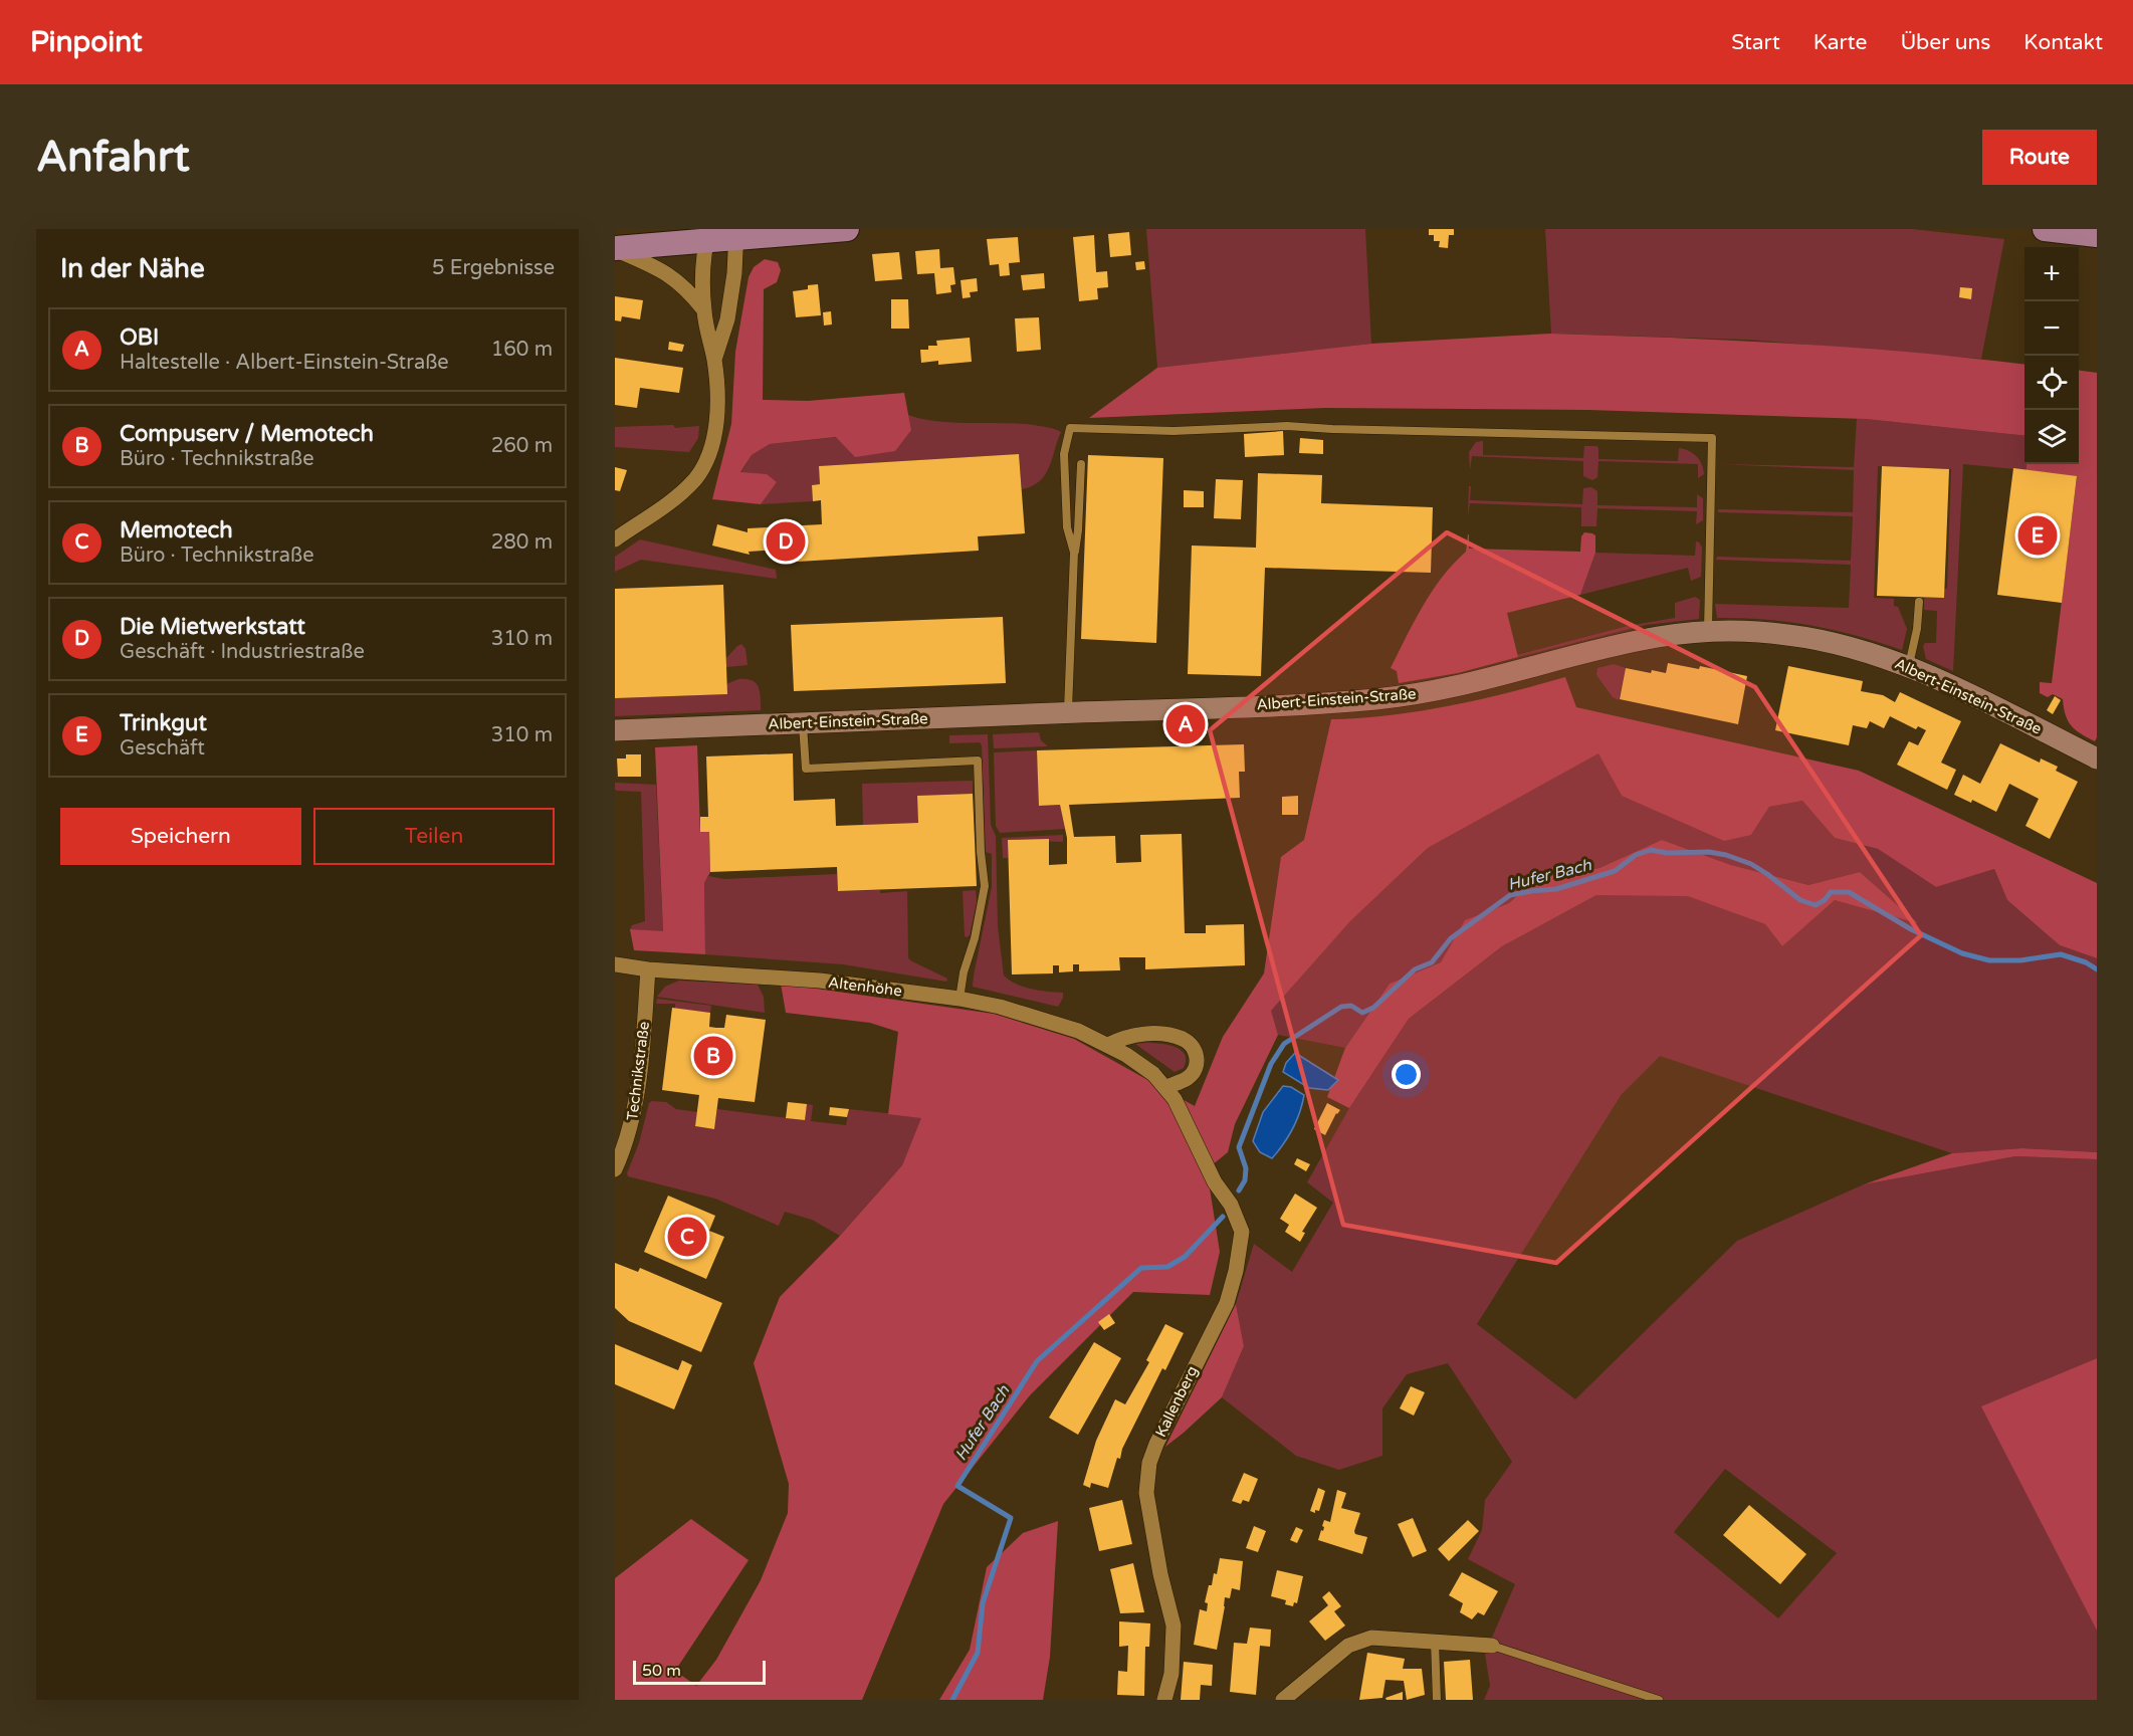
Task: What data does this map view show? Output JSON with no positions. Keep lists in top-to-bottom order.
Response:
{
  "streets": {
    "street": [
      "Albert-Einstein-Straße",
      "Altenhöhe",
      "Technikstraße",
      "Kallenberg"
    ]
  },
  "crossings": [
    ["Altenhöhe", "Technikstraße"],
    ["Altenhöhe", "Kallenberg"]
  ],
  "water": ["Hufer Bach"],
  "scale_bar": "50 m",
  "page": {
    "header": "Pinpoint",
    "nav": [
      "Start",
      "Karte",
      "Über uns",
      "Kontakt"
    ],
    "buttons": [
      "Route",
      ["Speichern", "Teilen"]
    ],
    "title": "Anfahrt",
    "heading": ["In der Nähe", "5 Ergebnisse"],
    "map_buttons": ["+", "−"],
    "list": [
      {
        "mark": "A",
        "name": "OBI",
        "note": "Haltestelle · Albert-Einstein-Straße",
        "value": "160 m"
      },
      {
        "mark": "B",
        "name": "Compuserv / Memotech",
        "note": "Büro · Technikstraße",
        "value": "260 m"
      },
      {
        "mark": "C",
        "name": "Memotech",
        "note": "Büro · Technikstraße",
        "value": "280 m"
      },
      {
        "mark": "D",
        "name": "Die Mietwerkstatt",
        "note": "Geschäft · Industriestraße",
        "value": "310 m"
      },
      {
        "mark": "E",
        "name": "Trinkgut",
        "note": "Geschäft",
        "value": "310 m"
      }
    ],
    "pins": [
      "E",
      "D",
      "A",
      "B",
      "C"
    ],
    "scale": "50 m"
  }
}
